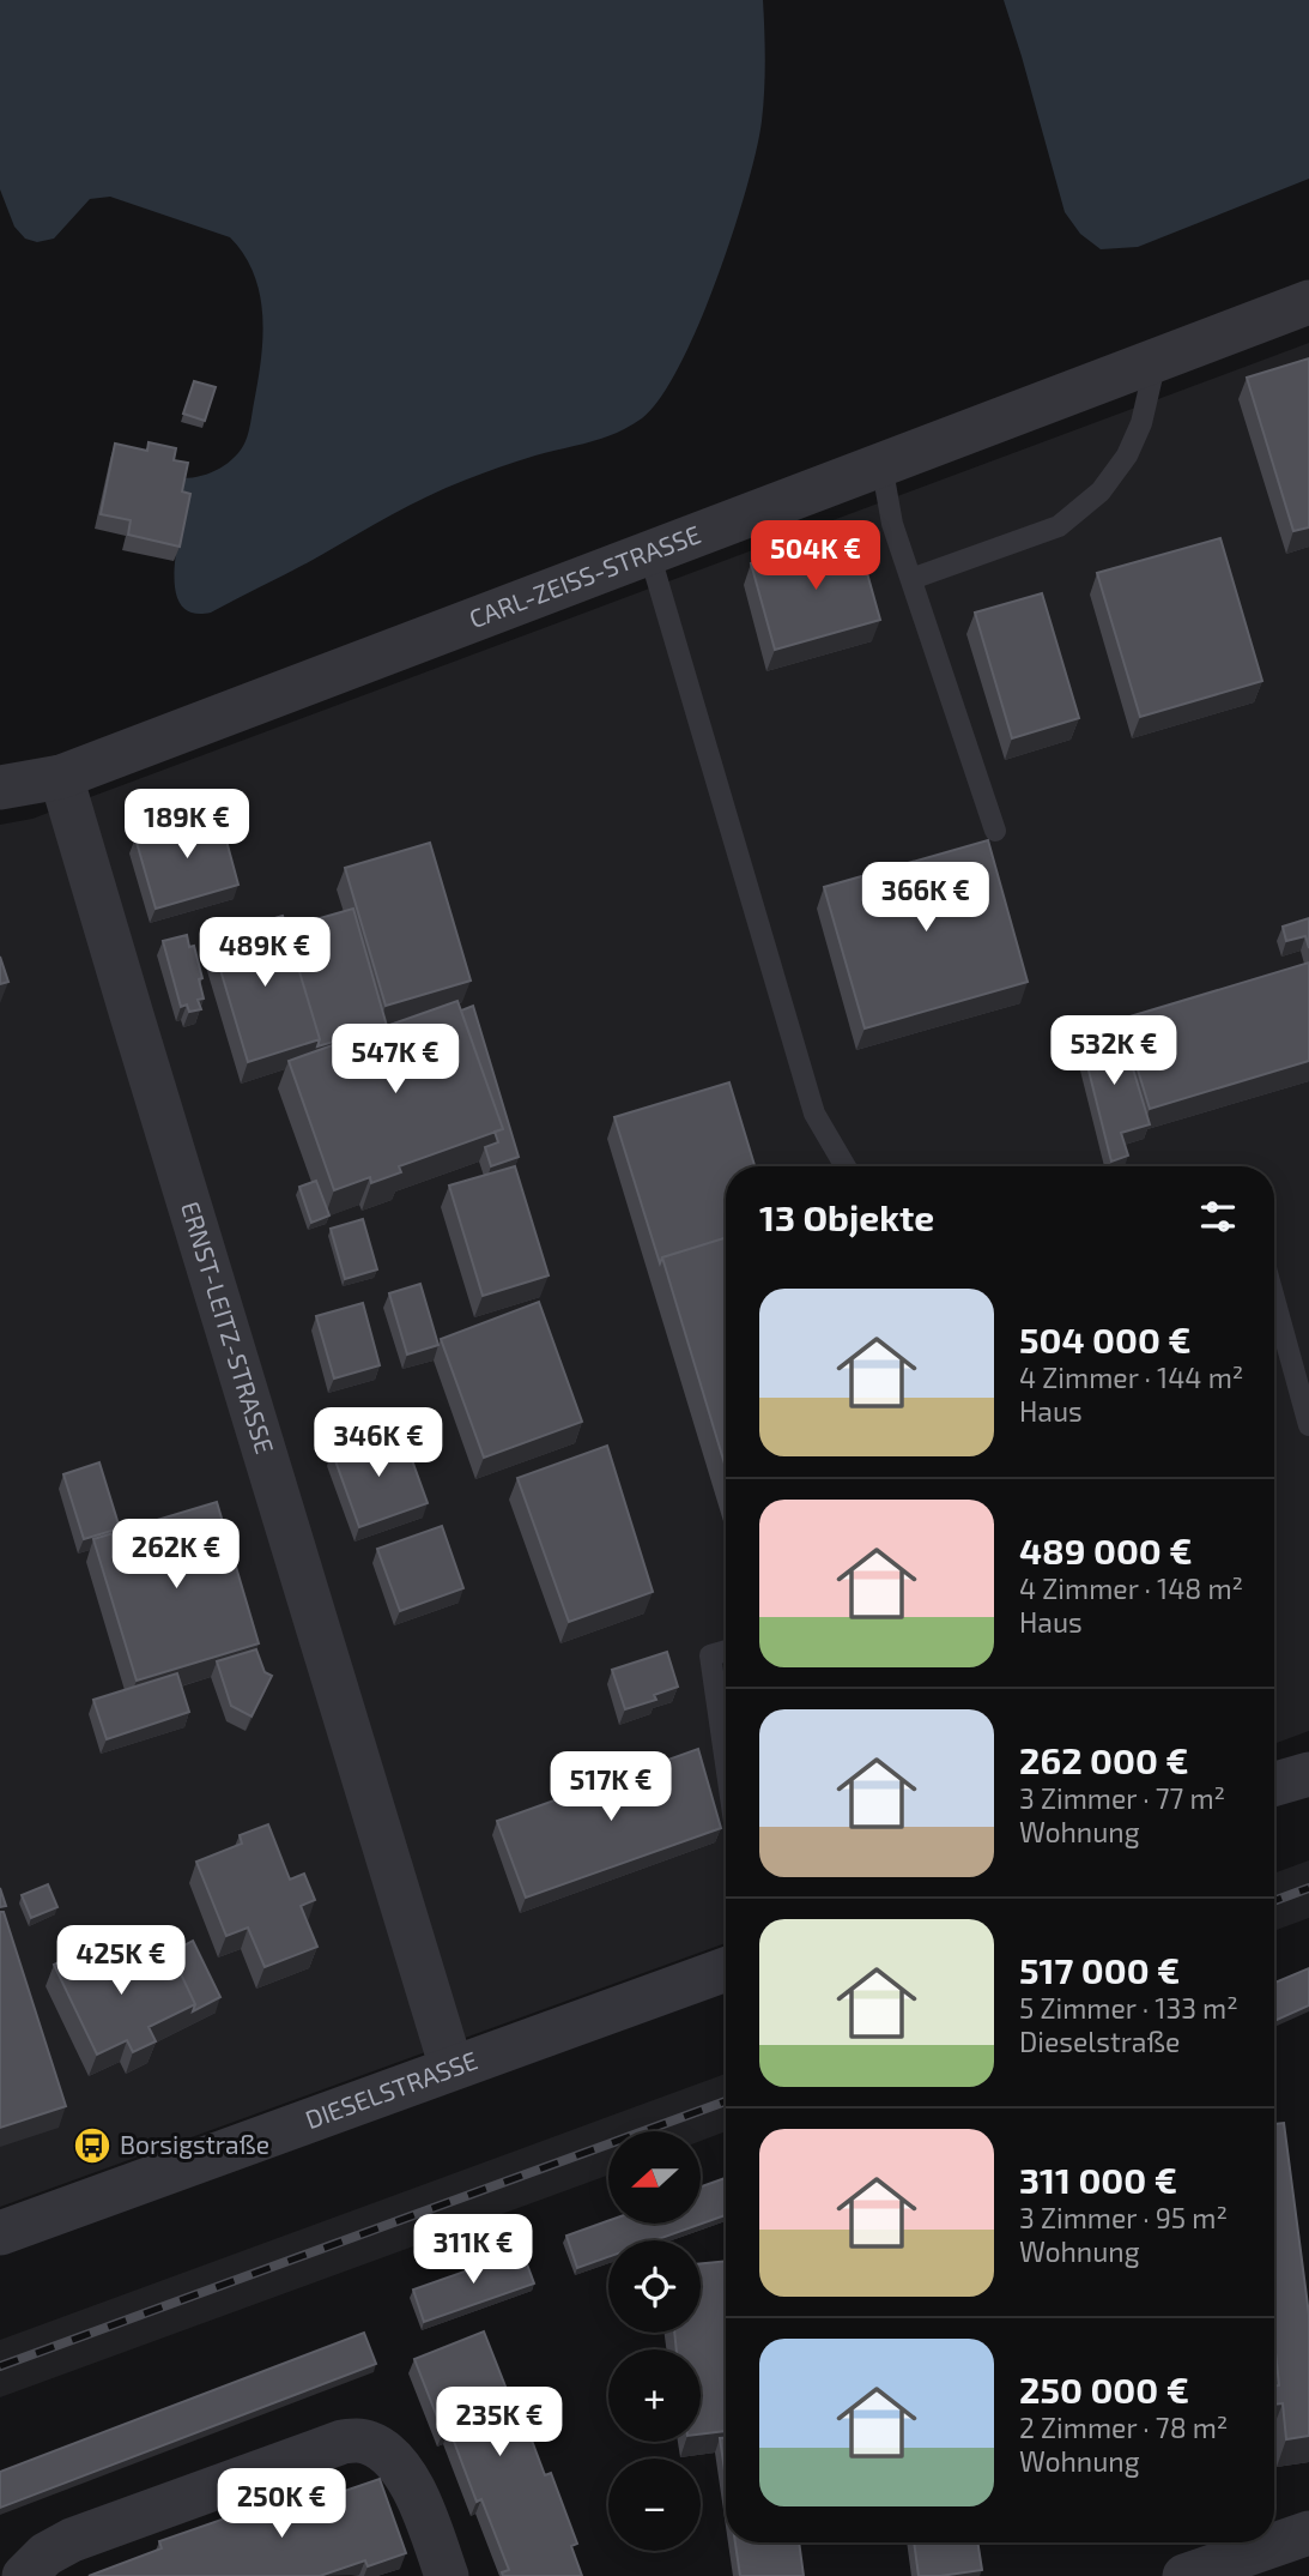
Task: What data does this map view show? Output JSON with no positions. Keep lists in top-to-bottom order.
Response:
{
  "streets": {
    "street": ["CARL-ZEISS-STRASSE", "ERNST-LEITZ-STRASSE", "DIESELSTRASSE"]
  },
  "crossings": [
    ["CARL-ZEISS-STRASSE", "ERNST-LEITZ-STRASSE"],
    ["ERNST-LEITZ-STRASSE", "DIESELSTRASSE"]
  ],
  "places": {
    "bus stop": ["Borsigstraße"]
  },
  "north": "left",
  "page": {
    "price": [
      "504K €",
      "189K €",
      "366K €",
      "489K €",
      "532K €",
      "547K €",
      "346K €",
      "262K €",
      "517K €",
      "425K €",
      "311K €",
      "235K €",
      "250K €"
    ],
    "heading": "13 Objekte",
    "list": [
      {
        "name": "504 000 €",
        "note": "4 Zimmer · 144 m² · Haus"
      },
      {
        "name": "489 000 €",
        "note": "4 Zimmer · 148 m² · Haus"
      },
      {
        "name": "262 000 €",
        "note": "3 Zimmer · 77 m² · Wohnung"
      },
      {
        "name": "517 000 €",
        "note": "5 Zimmer · 133 m² · Dieselstraße"
      },
      {
        "name": "311 000 €",
        "note": "3 Zimmer · 95 m² · Wohnung"
      },
      {
        "name": "250 000 €",
        "note": "2 Zimmer · 78 m² · Wohnung"
      }
    ],
    "map_buttons": ["+", "−"]
  }
}
